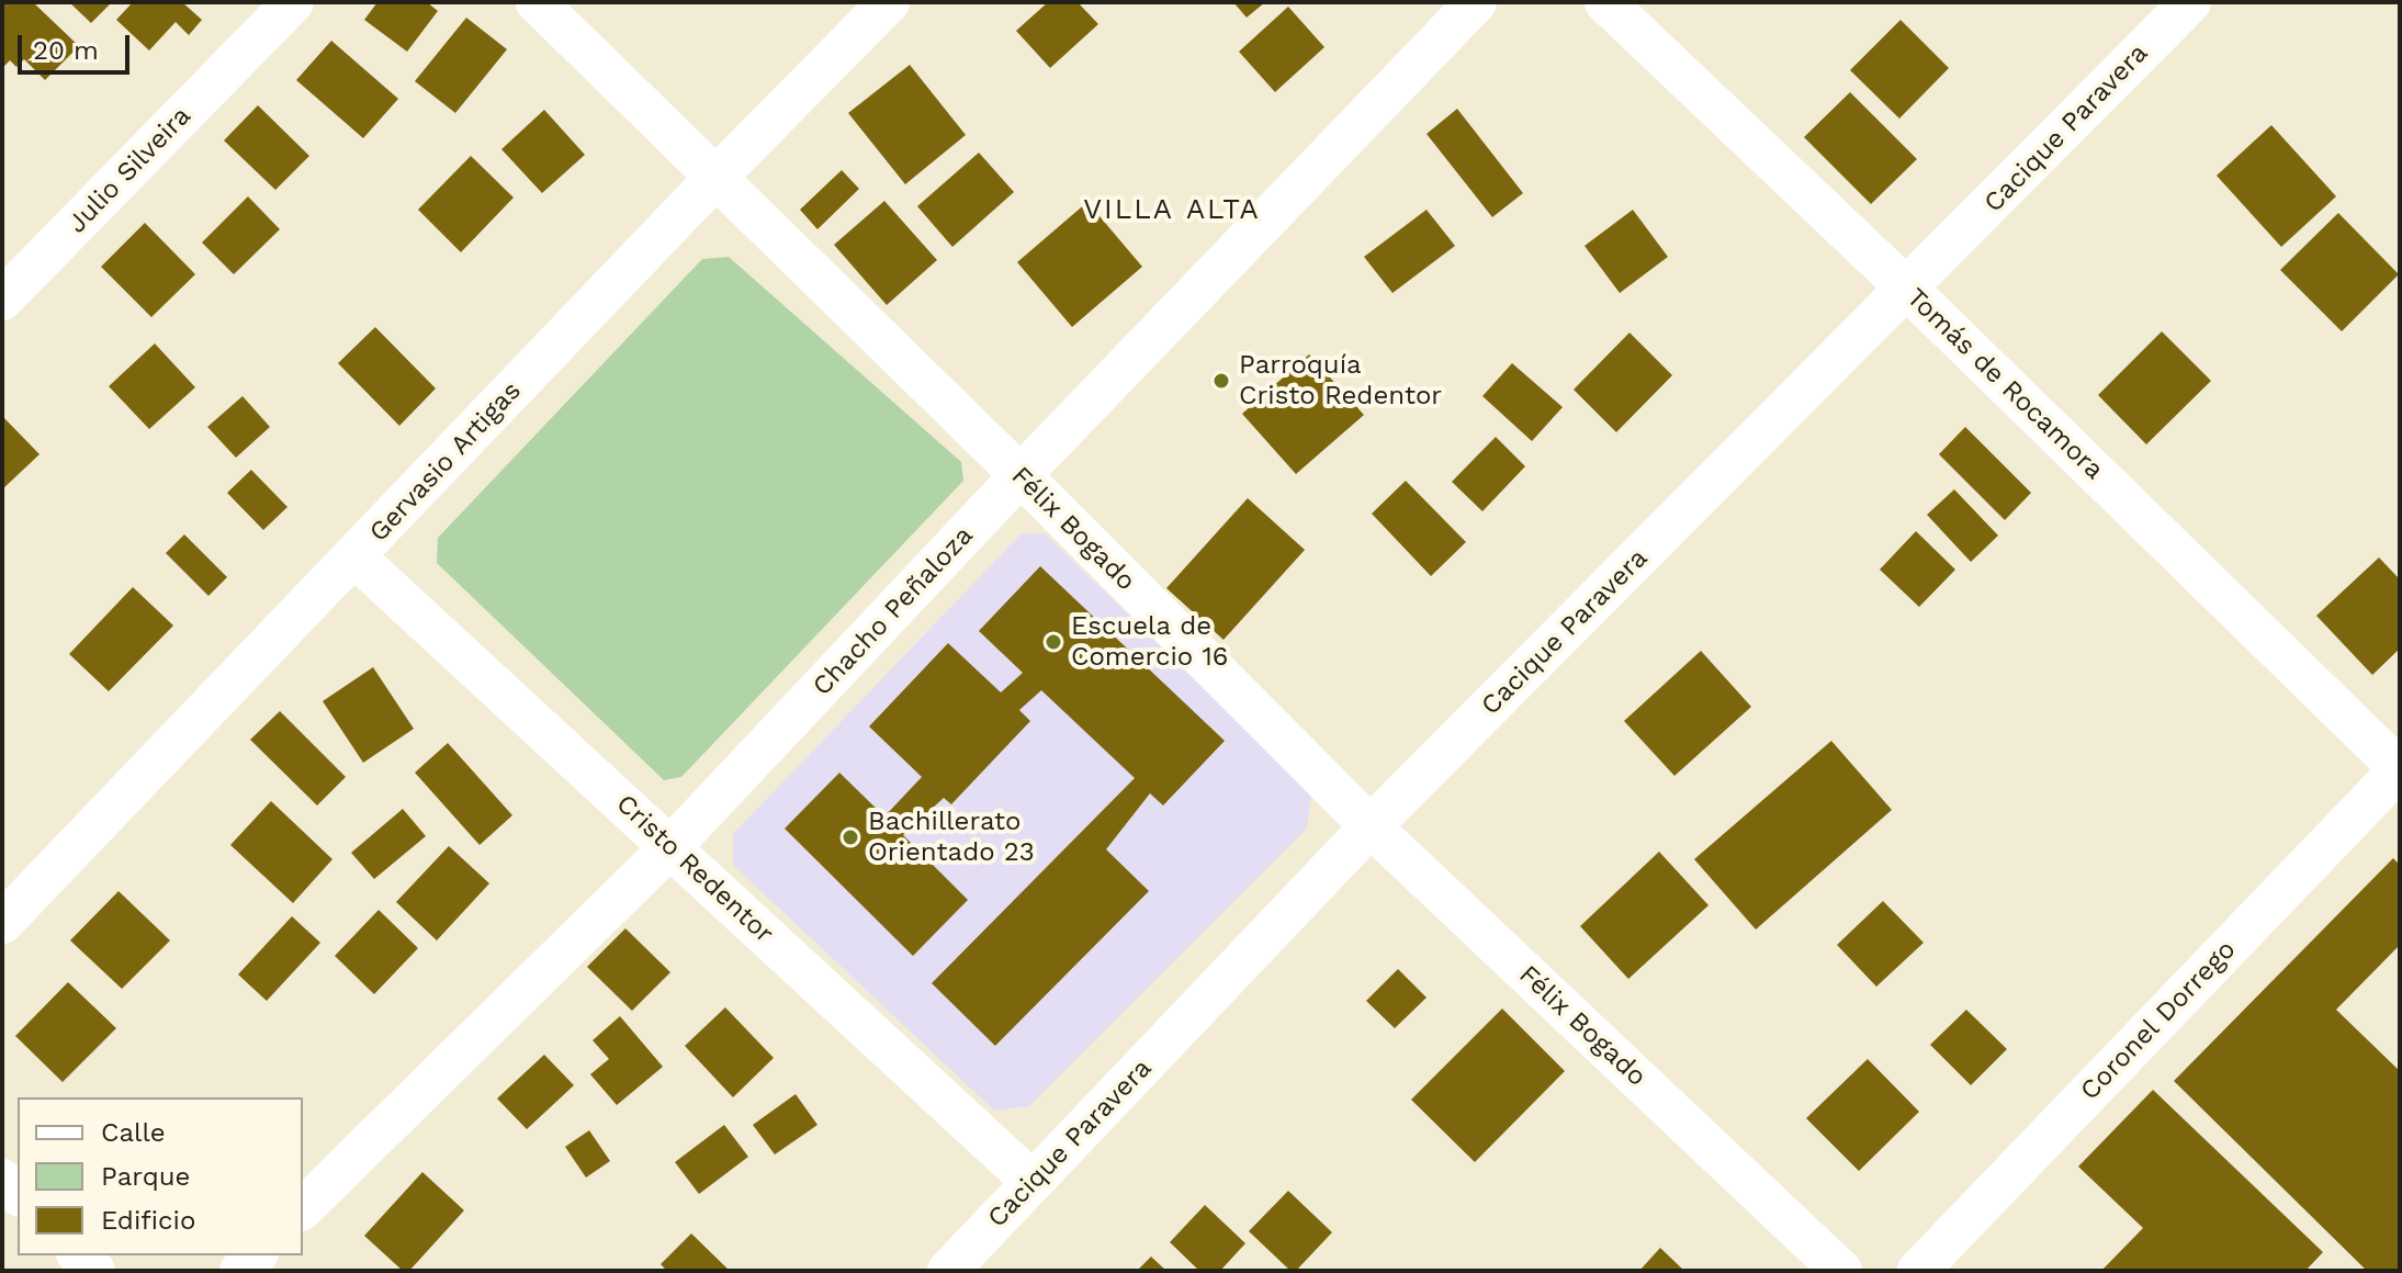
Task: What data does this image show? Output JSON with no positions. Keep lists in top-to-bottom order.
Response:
{
  "streets": {
    "street": [
      "Cacique Paravera",
      "Julio Silveira",
      "Tomás de Rocamora",
      "Gervasio Artigas",
      "Félix Bogado",
      "Chacho Peñaloza",
      "Cristo Redentor",
      "Coronel Dorrego"
    ]
  },
  "crossings": [
    ["Cacique Paravera", "Tomás de Rocamora"],
    ["Cacique Paravera", "Félix Bogado"],
    ["Cacique Paravera", "Cristo Redentor"],
    ["Tomás de Rocamora", "Coronel Dorrego"],
    ["Gervasio Artigas", "Félix Bogado"],
    ["Gervasio Artigas", "Cristo Redentor"],
    ["Félix Bogado", "Chacho Peñaloza"],
    ["Chacho Peñaloza", "Cristo Redentor"]
  ],
  "districts": ["VILLA ALTA"],
  "places": ["Parroquía Cristo Redentor", "Escuela de Comercio 16", "Bachillerato Orientado 23"],
  "legend": ["Calle", "Parque", "Edificio"],
  "scale_bar": "20 m"
}
